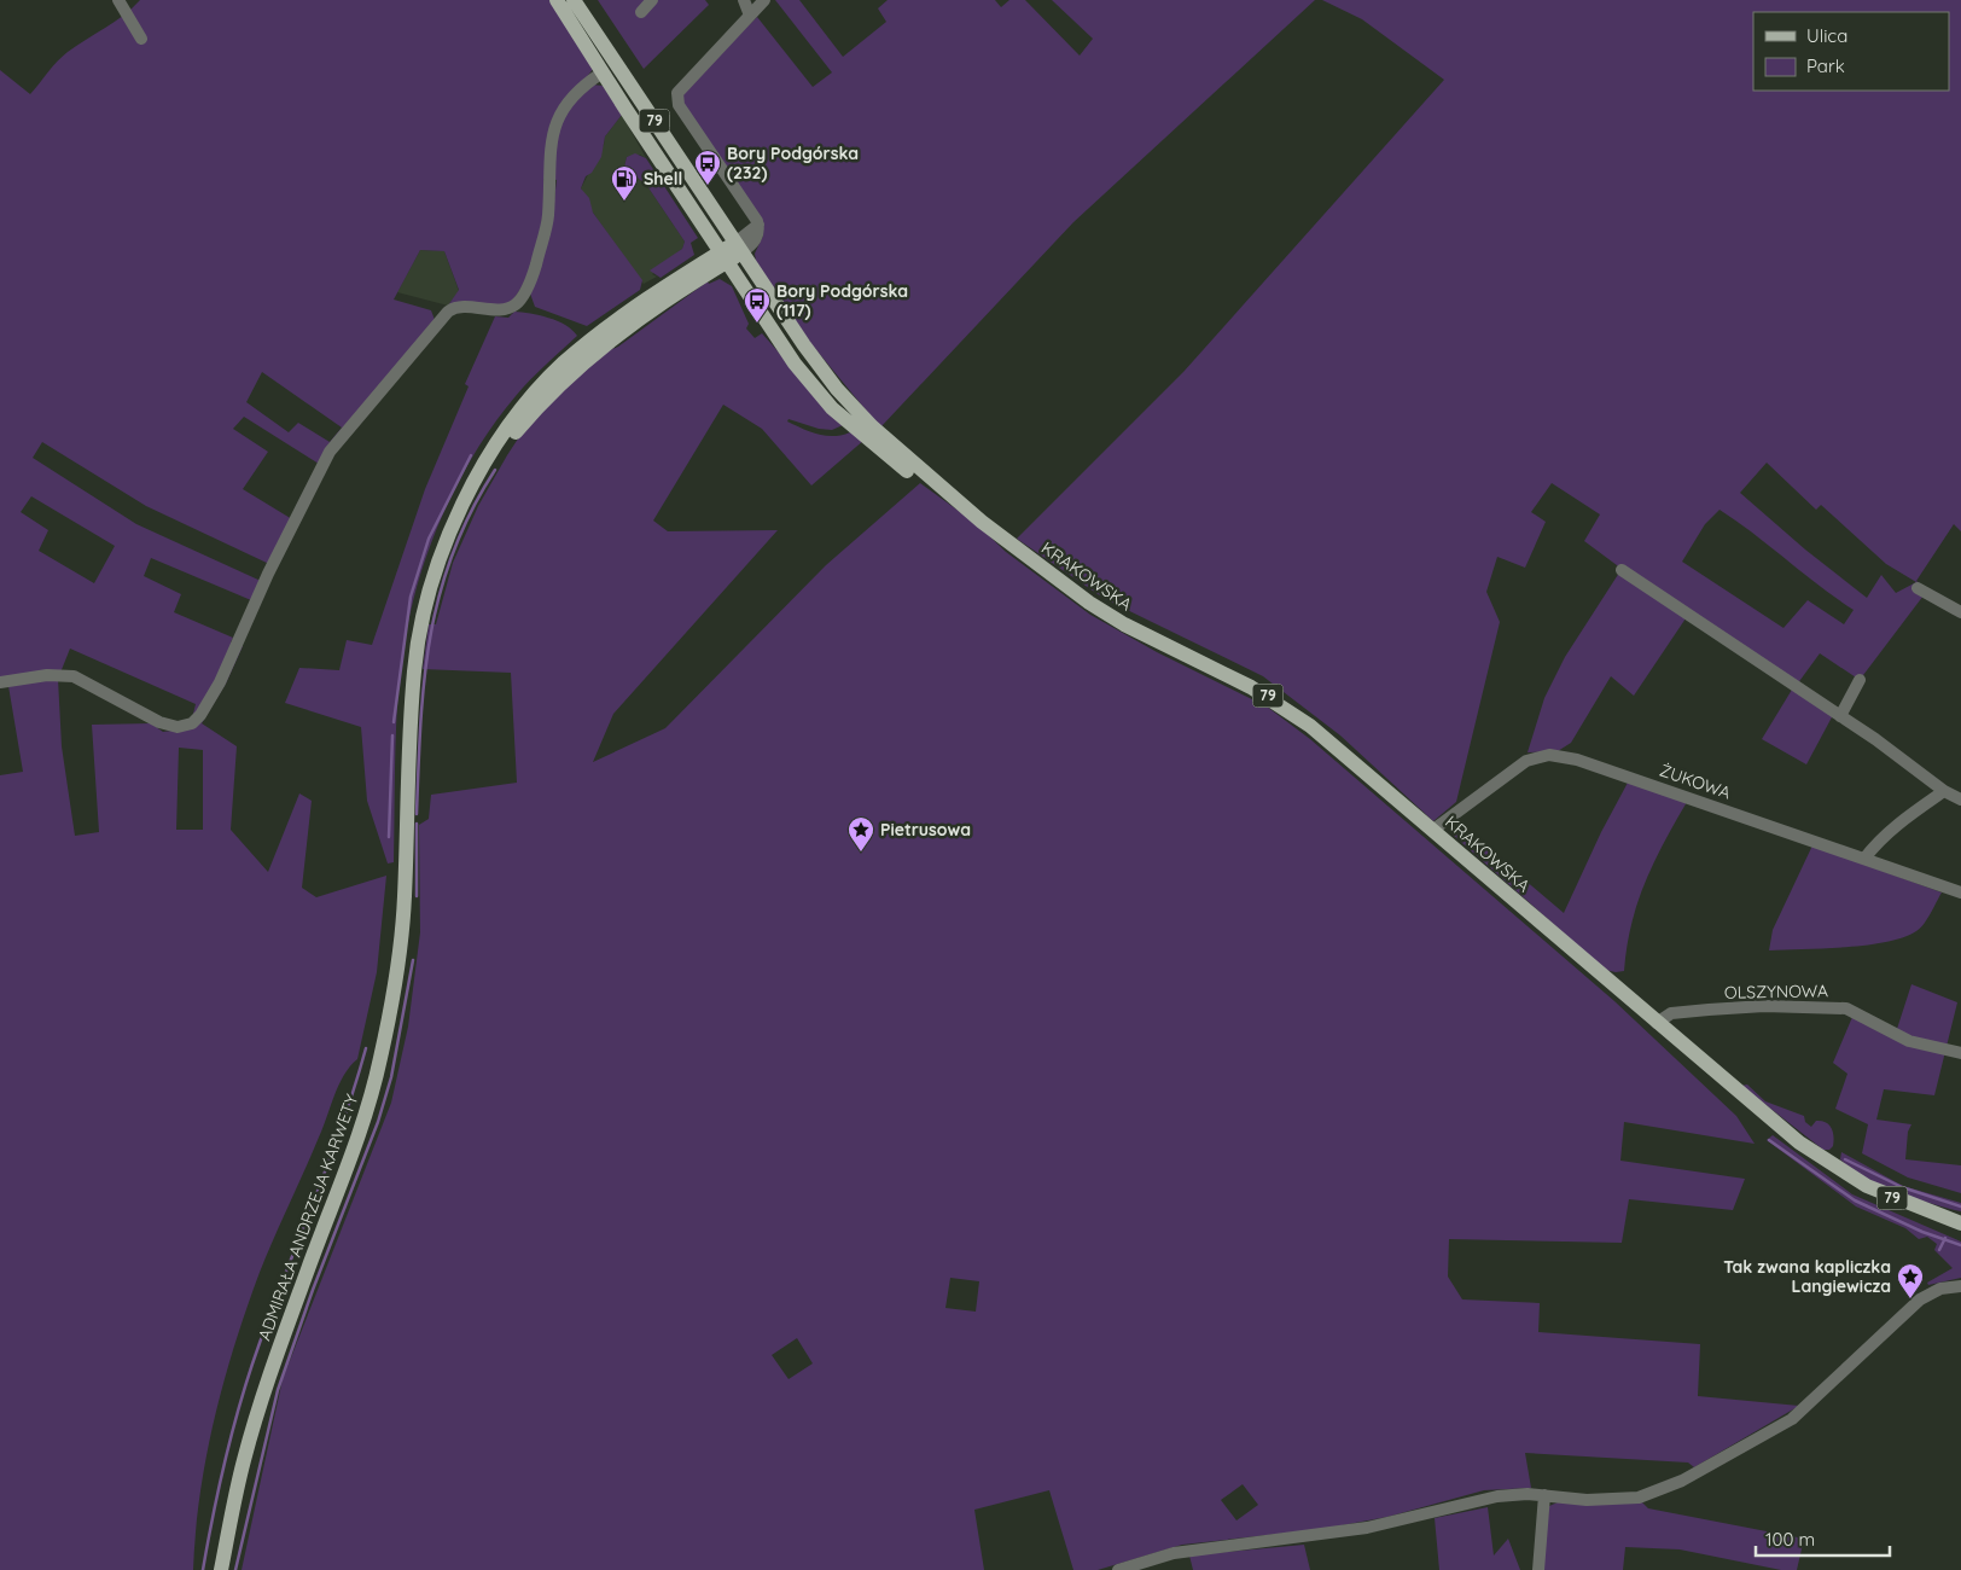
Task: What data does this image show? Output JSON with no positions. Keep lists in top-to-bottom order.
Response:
{
  "streets": {
    "main road": ["79", "KRAKOWSKA", "ADMIRAŁA ANDRZEJA KARWETY"],
    "street": ["ŻUKOWA", "OLSZYNOWA"]
  },
  "crossings": [
    ["KRAKOWSKA", "ŻUKOWA"],
    ["KRAKOWSKA", "OLSZYNOWA"],
    ["KRAKOWSKA", "ADMIRAŁA ANDRZEJA KARWETY"]
  ],
  "places": {
    "bus stop": ["Bory Podgórska (232)", "Bory Podgórska (117)"],
    "fuel station": ["Shell"],
    "place": ["Pietrusowa", "Tak zwana kapliczka Langiewicza"]
  },
  "legend": ["Ulica", "Park"],
  "scale_bar": "100 m"
}
